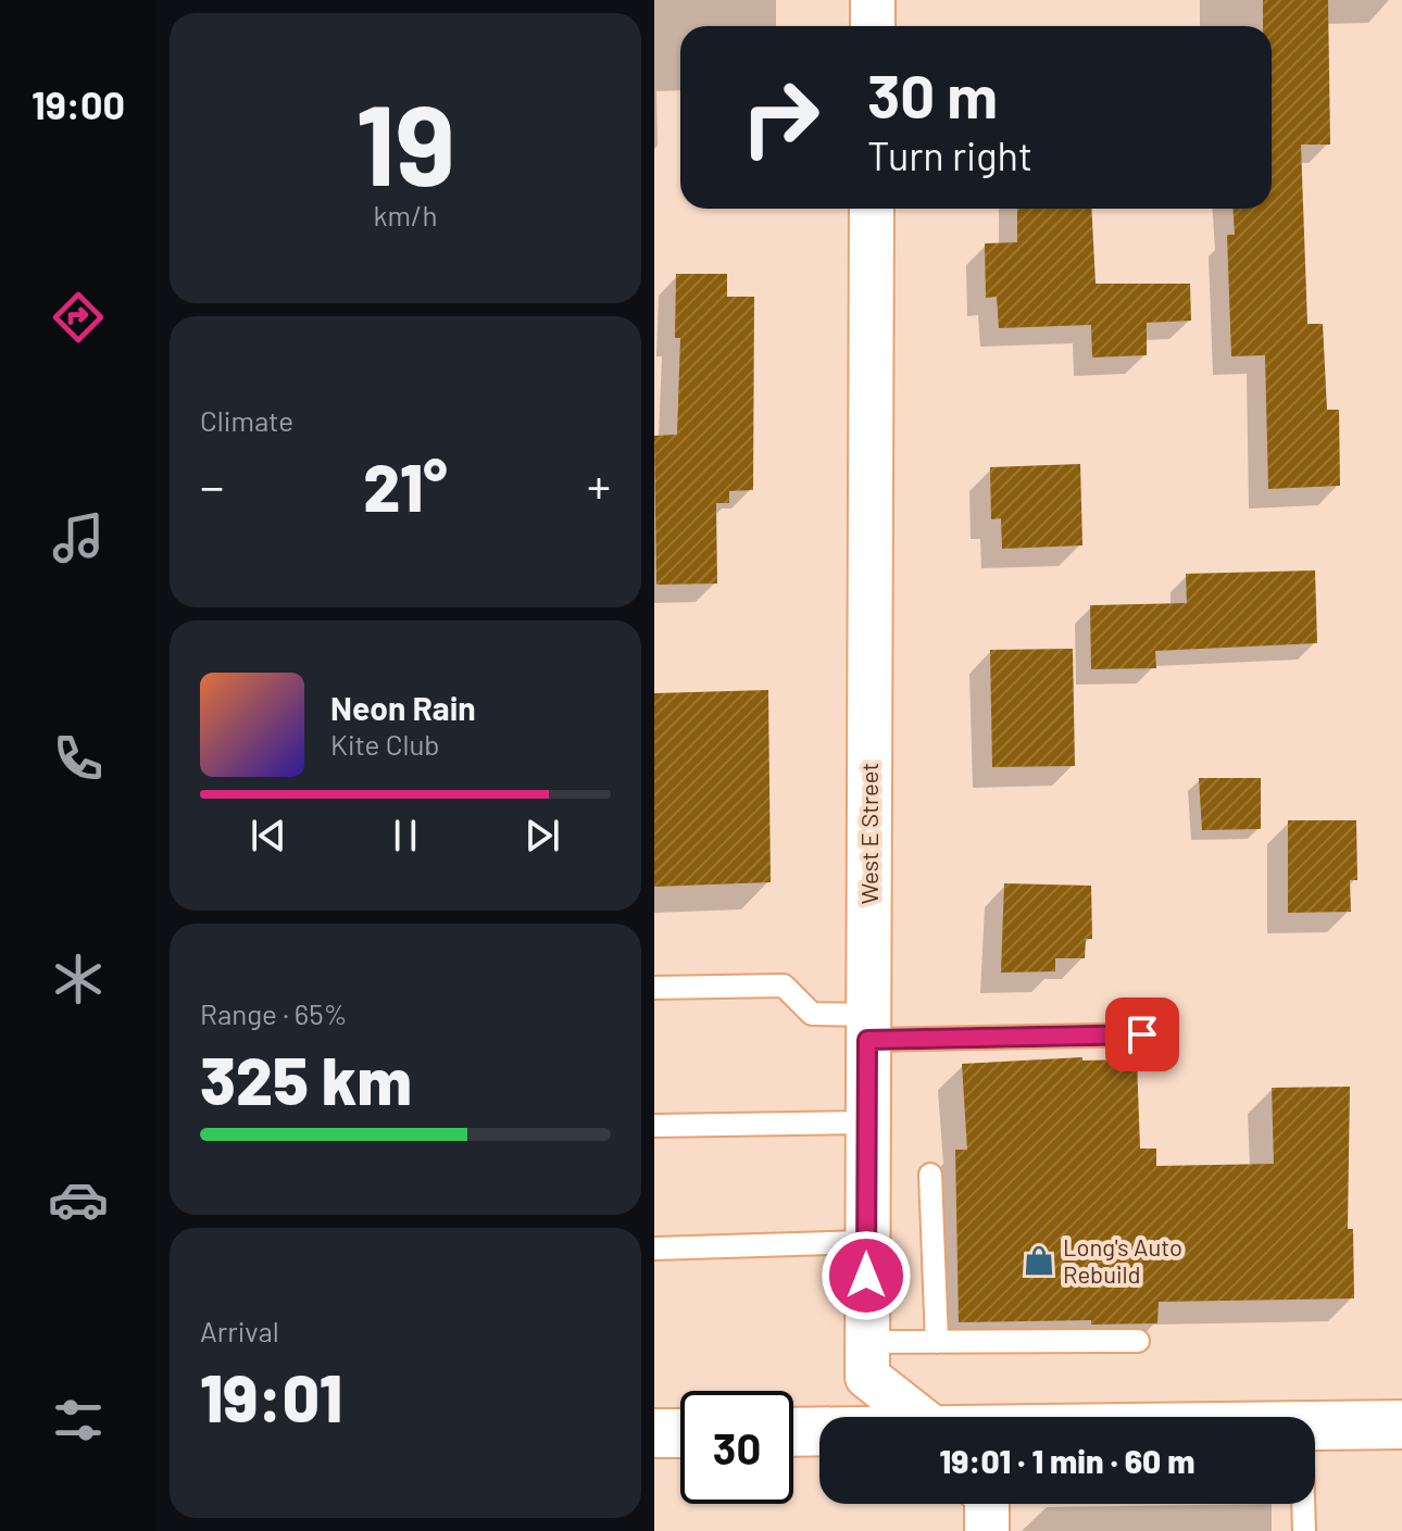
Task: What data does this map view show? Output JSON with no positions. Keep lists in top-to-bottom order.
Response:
{
  "streets": {
    "street": ["West E Street"]
  },
  "places": {
    "shop": ["Long's Auto Rebuild"]
  },
  "page": {
    "tabs": "19:00",
    "tile": [
      ["19", "km/h"],
      "Climate",
      ["Range · 65%", "325 km"],
      ["Arrival", "19:01"]
    ],
    "turn": ["30 m", "Turn right"],
    "heat": ["−", "21°", "+"],
    "song": ["Neon Rain", "Kite Club"],
    "limit": "30",
    "trip": "19:01 · 1 min · 60 m"
  }
}
